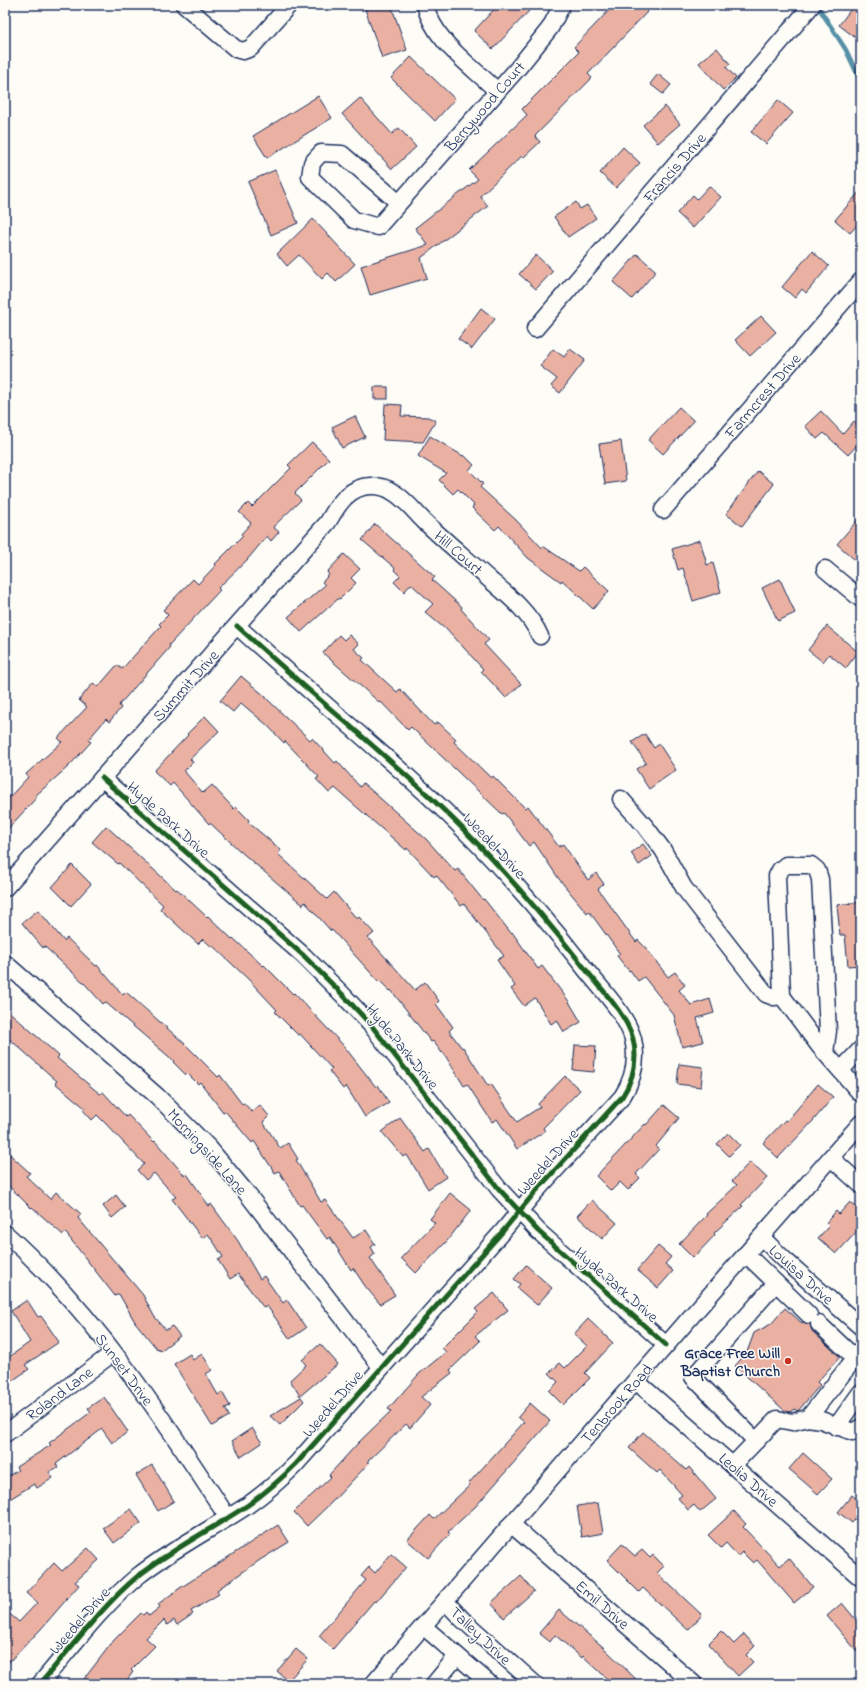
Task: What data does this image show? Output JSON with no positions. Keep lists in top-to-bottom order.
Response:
{
  "streets": {
    "street": [
      "Berrywood Court",
      "Francis Drive",
      "Farmcrest Drive",
      "Hill Court",
      "Summit Drive",
      "Hyde Park Drive",
      "Weedel Drive",
      "Morningside Lane",
      "Louisa Drive",
      "Sunset Drive",
      "Roland Lane",
      "Tenbrook Road",
      "Leolia Drive",
      "Emil Drive",
      "Talley Drive"
    ]
  },
  "crossings": [
    ["Hill Court", "Summit Drive"],
    ["Summit Drive", "Hyde Park Drive"],
    ["Summit Drive", "Weedel Drive"],
    ["Hyde Park Drive", "Weedel Drive"],
    ["Hyde Park Drive", "Tenbrook Road"],
    ["Weedel Drive", "Morningside Lane"],
    ["Weedel Drive", "Sunset Drive"],
    ["Louisa Drive", "Tenbrook Road"],
    ["Sunset Drive", "Roland Lane"],
    ["Tenbrook Road", "Leolia Drive"],
    ["Tenbrook Road", "Emil Drive"],
    ["Tenbrook Road", "Talley Drive"]
  ],
  "places": ["Grace Free Will Baptist Church"]
}
